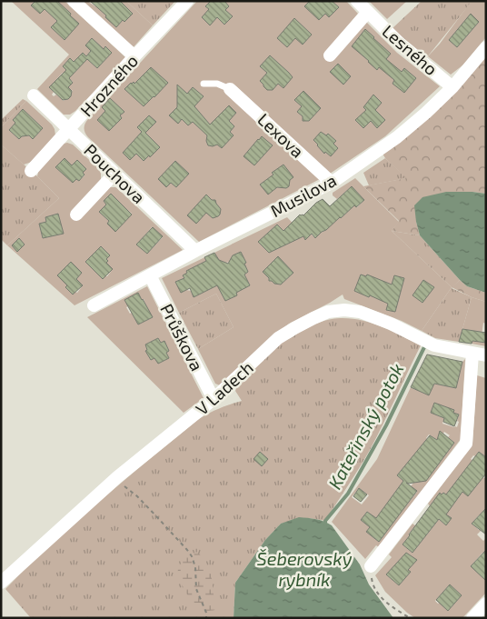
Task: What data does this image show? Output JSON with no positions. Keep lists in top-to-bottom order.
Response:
{
  "streets": {
    "street": [
      "Lesného",
      "Hrozného",
      "Lexova",
      "Pouchova",
      "Musilova",
      "Průškova",
      "V Ladech"
    ]
  },
  "crossings": [
    ["Lesného", "Musilova"],
    ["Hrozného", "Pouchova"],
    ["Lexova", "Musilova"],
    ["Pouchova", "Musilova"],
    ["Musilova", "Průškova"],
    ["Průškova", "V Ladech"]
  ],
  "water": ["Kateřinský potok", "Šeberovský rybník"]
}
